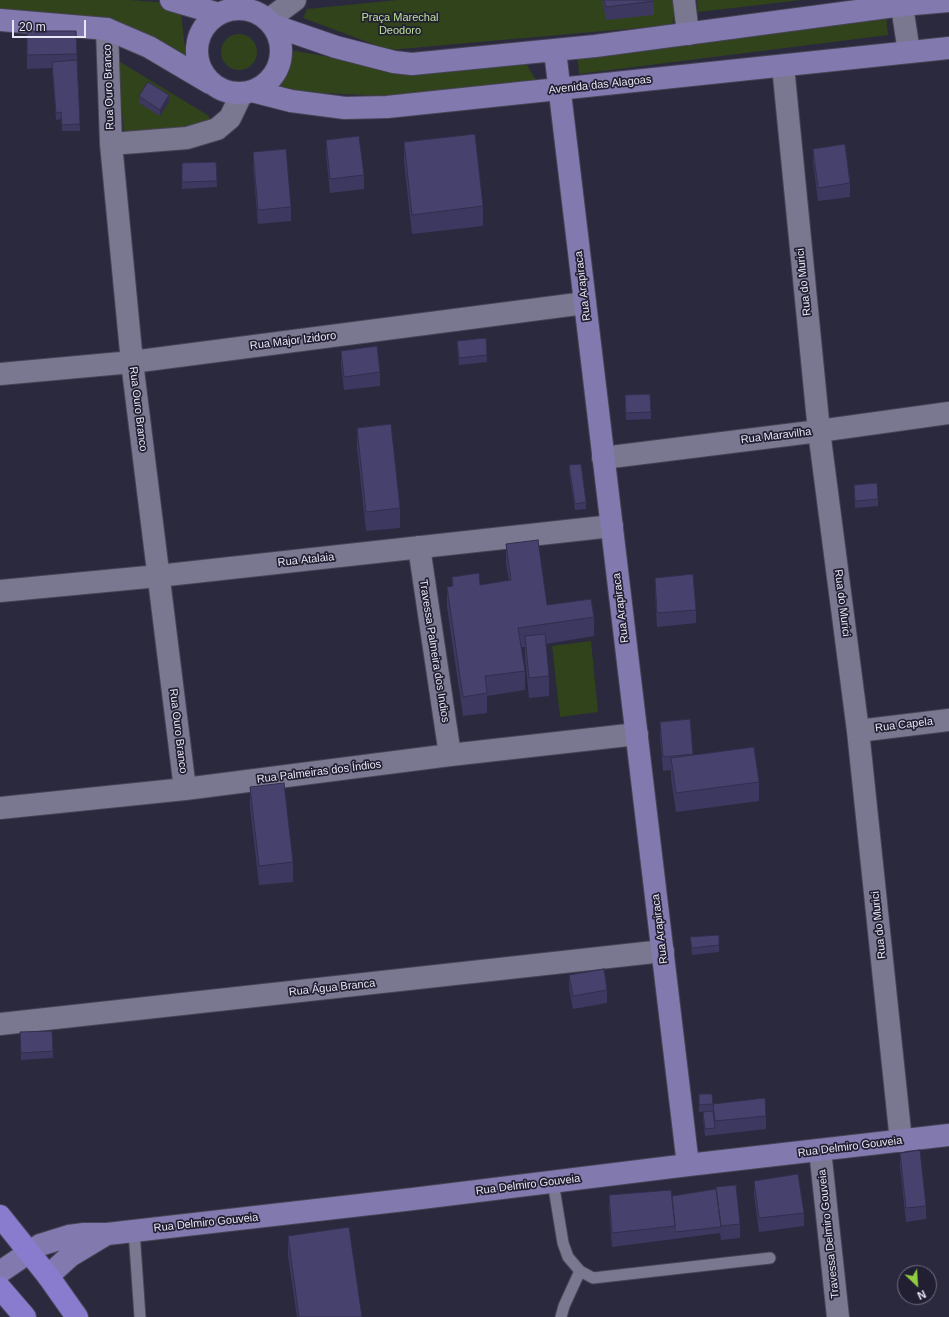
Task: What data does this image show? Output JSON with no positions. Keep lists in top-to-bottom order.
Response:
{
  "streets": {
    "street": [
      "Avenida das Alagoas",
      "Rua Ouro Branco",
      "Rua do Murici",
      "Rua Arapiraca",
      "Rua Major Izidoro",
      "Rua Maravilha",
      "Rua Atalaia",
      "Travessa Palmeira dos Indios",
      "Rua Capela",
      "Rua Palmeiras dos Índios",
      "Rua Água Branca",
      "Rua Delmiro Gouveia",
      "Travessa Delmiro Gouveia"
    ]
  },
  "crossings": [
    ["Avenida das Alagoas", "Rua do Murici"],
    ["Avenida das Alagoas", "Rua Arapiraca"],
    ["Rua Ouro Branco", "Rua Major Izidoro"],
    ["Rua Ouro Branco", "Rua Atalaia"],
    ["Rua Ouro Branco", "Rua Palmeiras dos Índios"],
    ["Rua do Murici", "Rua Maravilha"],
    ["Rua do Murici", "Rua Capela"],
    ["Rua do Murici", "Rua Delmiro Gouveia"],
    ["Rua Arapiraca", "Rua Major Izidoro"],
    ["Rua Arapiraca", "Rua Maravilha"],
    ["Rua Arapiraca", "Rua Atalaia"],
    ["Rua Arapiraca", "Rua Palmeiras dos Índios"],
    ["Rua Arapiraca", "Rua Água Branca"],
    ["Rua Arapiraca", "Rua Delmiro Gouveia"],
    ["Rua Atalaia", "Travessa Palmeira dos Indios"],
    ["Travessa Palmeira dos Indios", "Rua Palmeiras dos Índios"],
    ["Rua Delmiro Gouveia", "Travessa Delmiro Gouveia"]
  ],
  "parks": ["Praça Marechal Deodoro"],
  "scale_bar": "20 m",
  "north": "bottom right"
}
